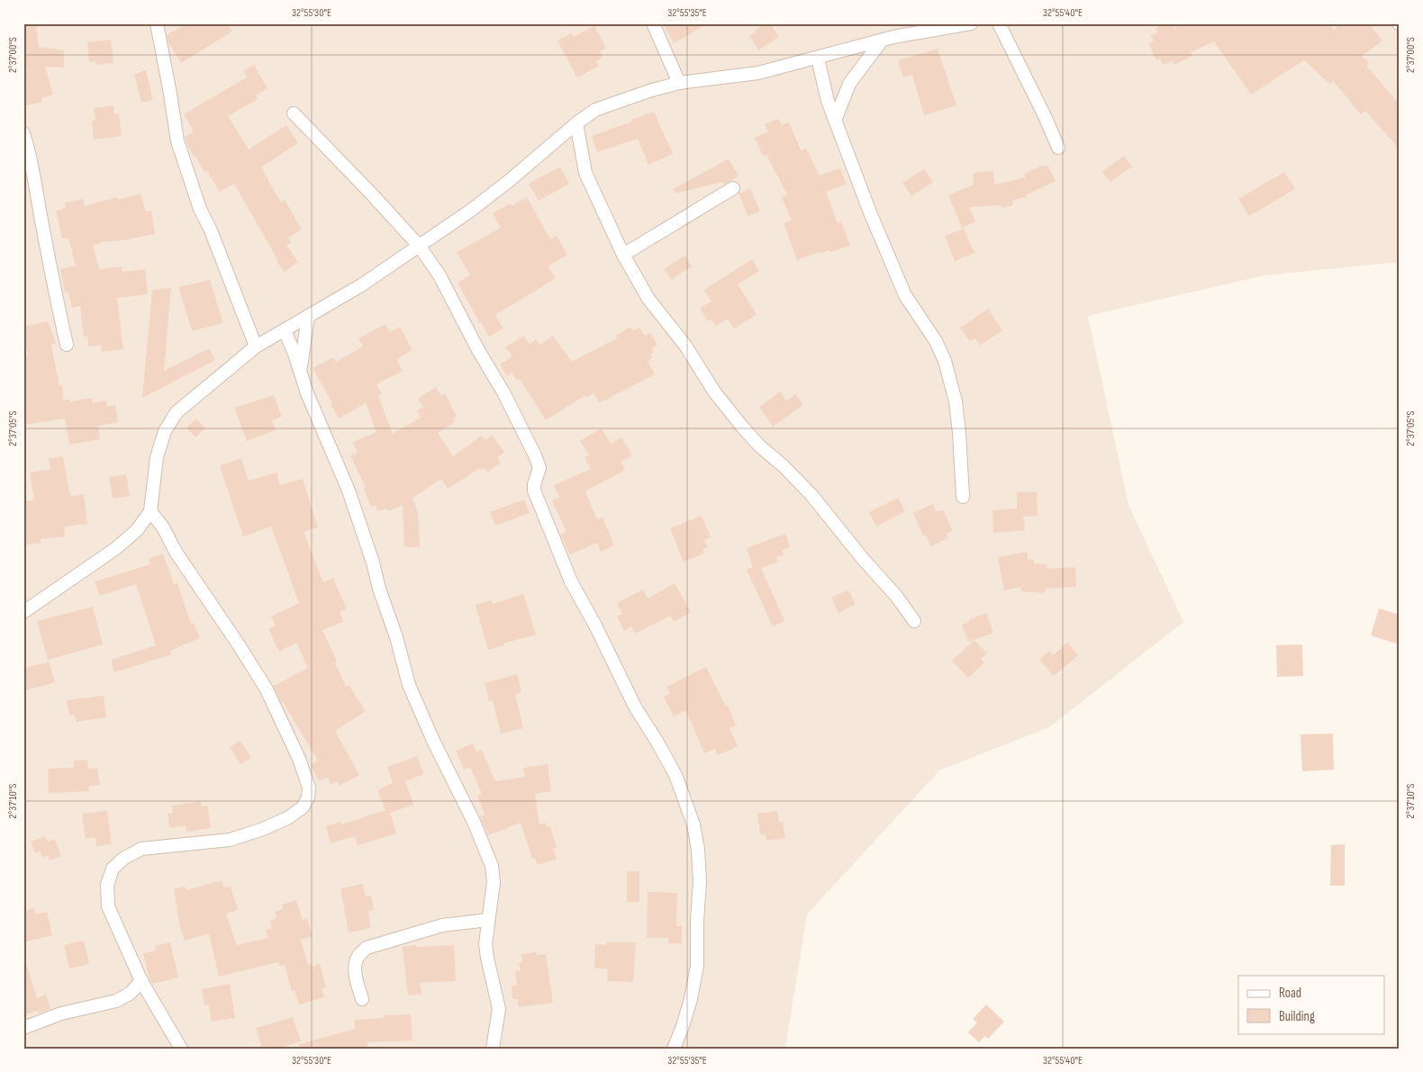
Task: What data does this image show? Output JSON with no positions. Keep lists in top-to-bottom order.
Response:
{
  "legend": ["Road", "Building"],
  "coordinates": [
    "32°55'30\"E",
    "32°55'35\"E",
    "32°55'40\"E",
    "2°37'00\"S",
    "2°37'05\"S",
    "2°37'10\"S"
  ]
}
